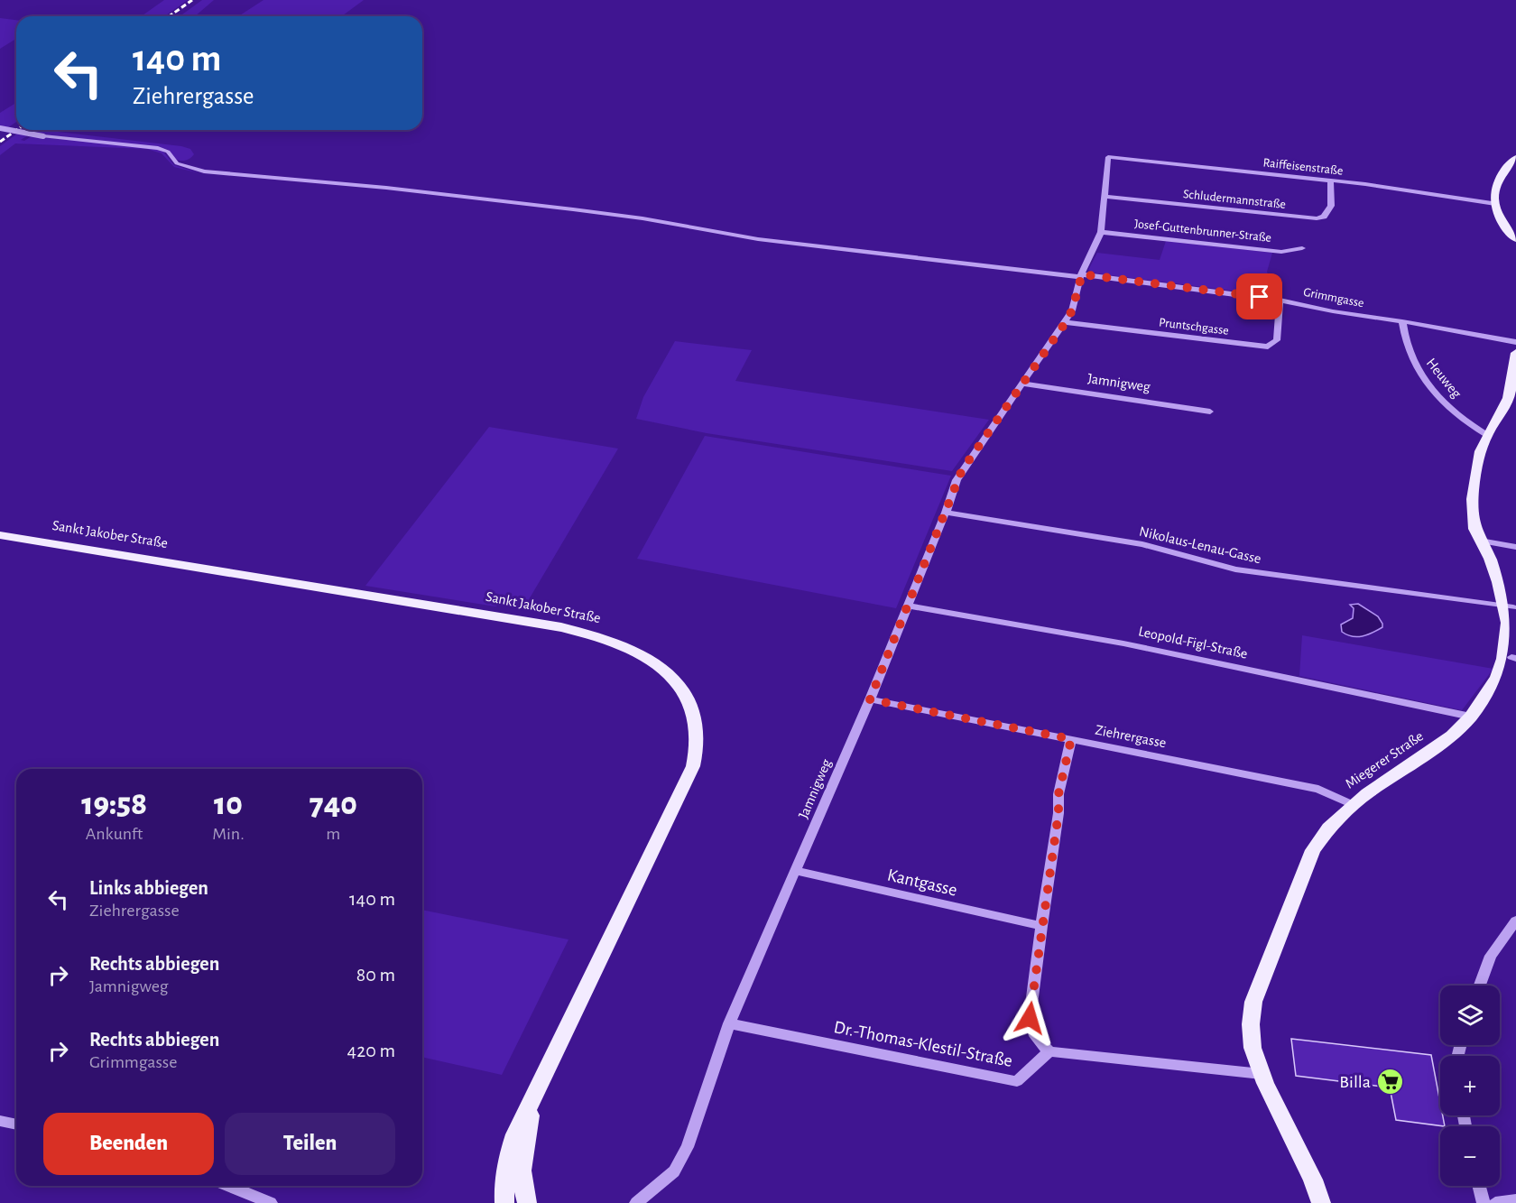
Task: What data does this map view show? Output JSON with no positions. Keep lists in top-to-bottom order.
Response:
{
  "streets": {
    "main road": ["Sankt Jakober Straße", "Miegerer Straße"],
    "street": [
      "Raiffeisenstraße",
      "Schludermannstraße",
      "Josef-Guttenbrunner-Straße",
      "Grimmgasse",
      "Pruntschgasse",
      "Heuweg",
      "Jamnigweg",
      "Nikolaus-Lenau-Gasse",
      "Leopold-Figl-Straße",
      "Ziehrergasse",
      "Kantgasse",
      "Dr.-Thomas-Klestil-Straße"
    ]
  },
  "crossings": [
    ["Raiffeisenstraße", "Schludermannstraße"],
    ["Raiffeisenstraße", "Jamnigweg"],
    ["Schludermannstraße", "Jamnigweg"],
    ["Josef-Guttenbrunner-Straße", "Jamnigweg"],
    ["Grimmgasse", "Pruntschgasse"],
    ["Grimmgasse", "Heuweg"],
    ["Grimmgasse", "Jamnigweg"],
    ["Pruntschgasse", "Jamnigweg"],
    ["Heuweg", "Miegerer Straße"],
    ["Jamnigweg", "Nikolaus-Lenau-Gasse"],
    ["Jamnigweg", "Leopold-Figl-Straße"],
    ["Jamnigweg", "Ziehrergasse"],
    ["Jamnigweg", "Kantgasse"],
    ["Jamnigweg", "Dr.-Thomas-Klestil-Straße"],
    ["Nikolaus-Lenau-Gasse", "Miegerer Straße"],
    ["Leopold-Figl-Straße", "Miegerer Straße"],
    ["Ziehrergasse", "Miegerer Straße"]
  ],
  "places": {
    "supermarket": ["Billa"]
  },
  "page": {
    "turn": ["140 m", "Ziehrergasse"],
    "eta": [
      "19:58",
      "Ankunft",
      "10",
      "Min.",
      "740",
      "m"
    ],
    "list": [
      {
        "name": "Links abbiegen",
        "note": "Ziehrergasse",
        "value": "140 m"
      },
      {
        "name": "Rechts abbiegen",
        "note": "Jamnigweg",
        "value": "80 m"
      },
      {
        "name": "Rechts abbiegen",
        "note": "Grimmgasse",
        "value": "420 m"
      }
    ],
    "map_buttons": ["+", "−"],
    "buttons": ["Beenden", "Teilen"]
  }
}
